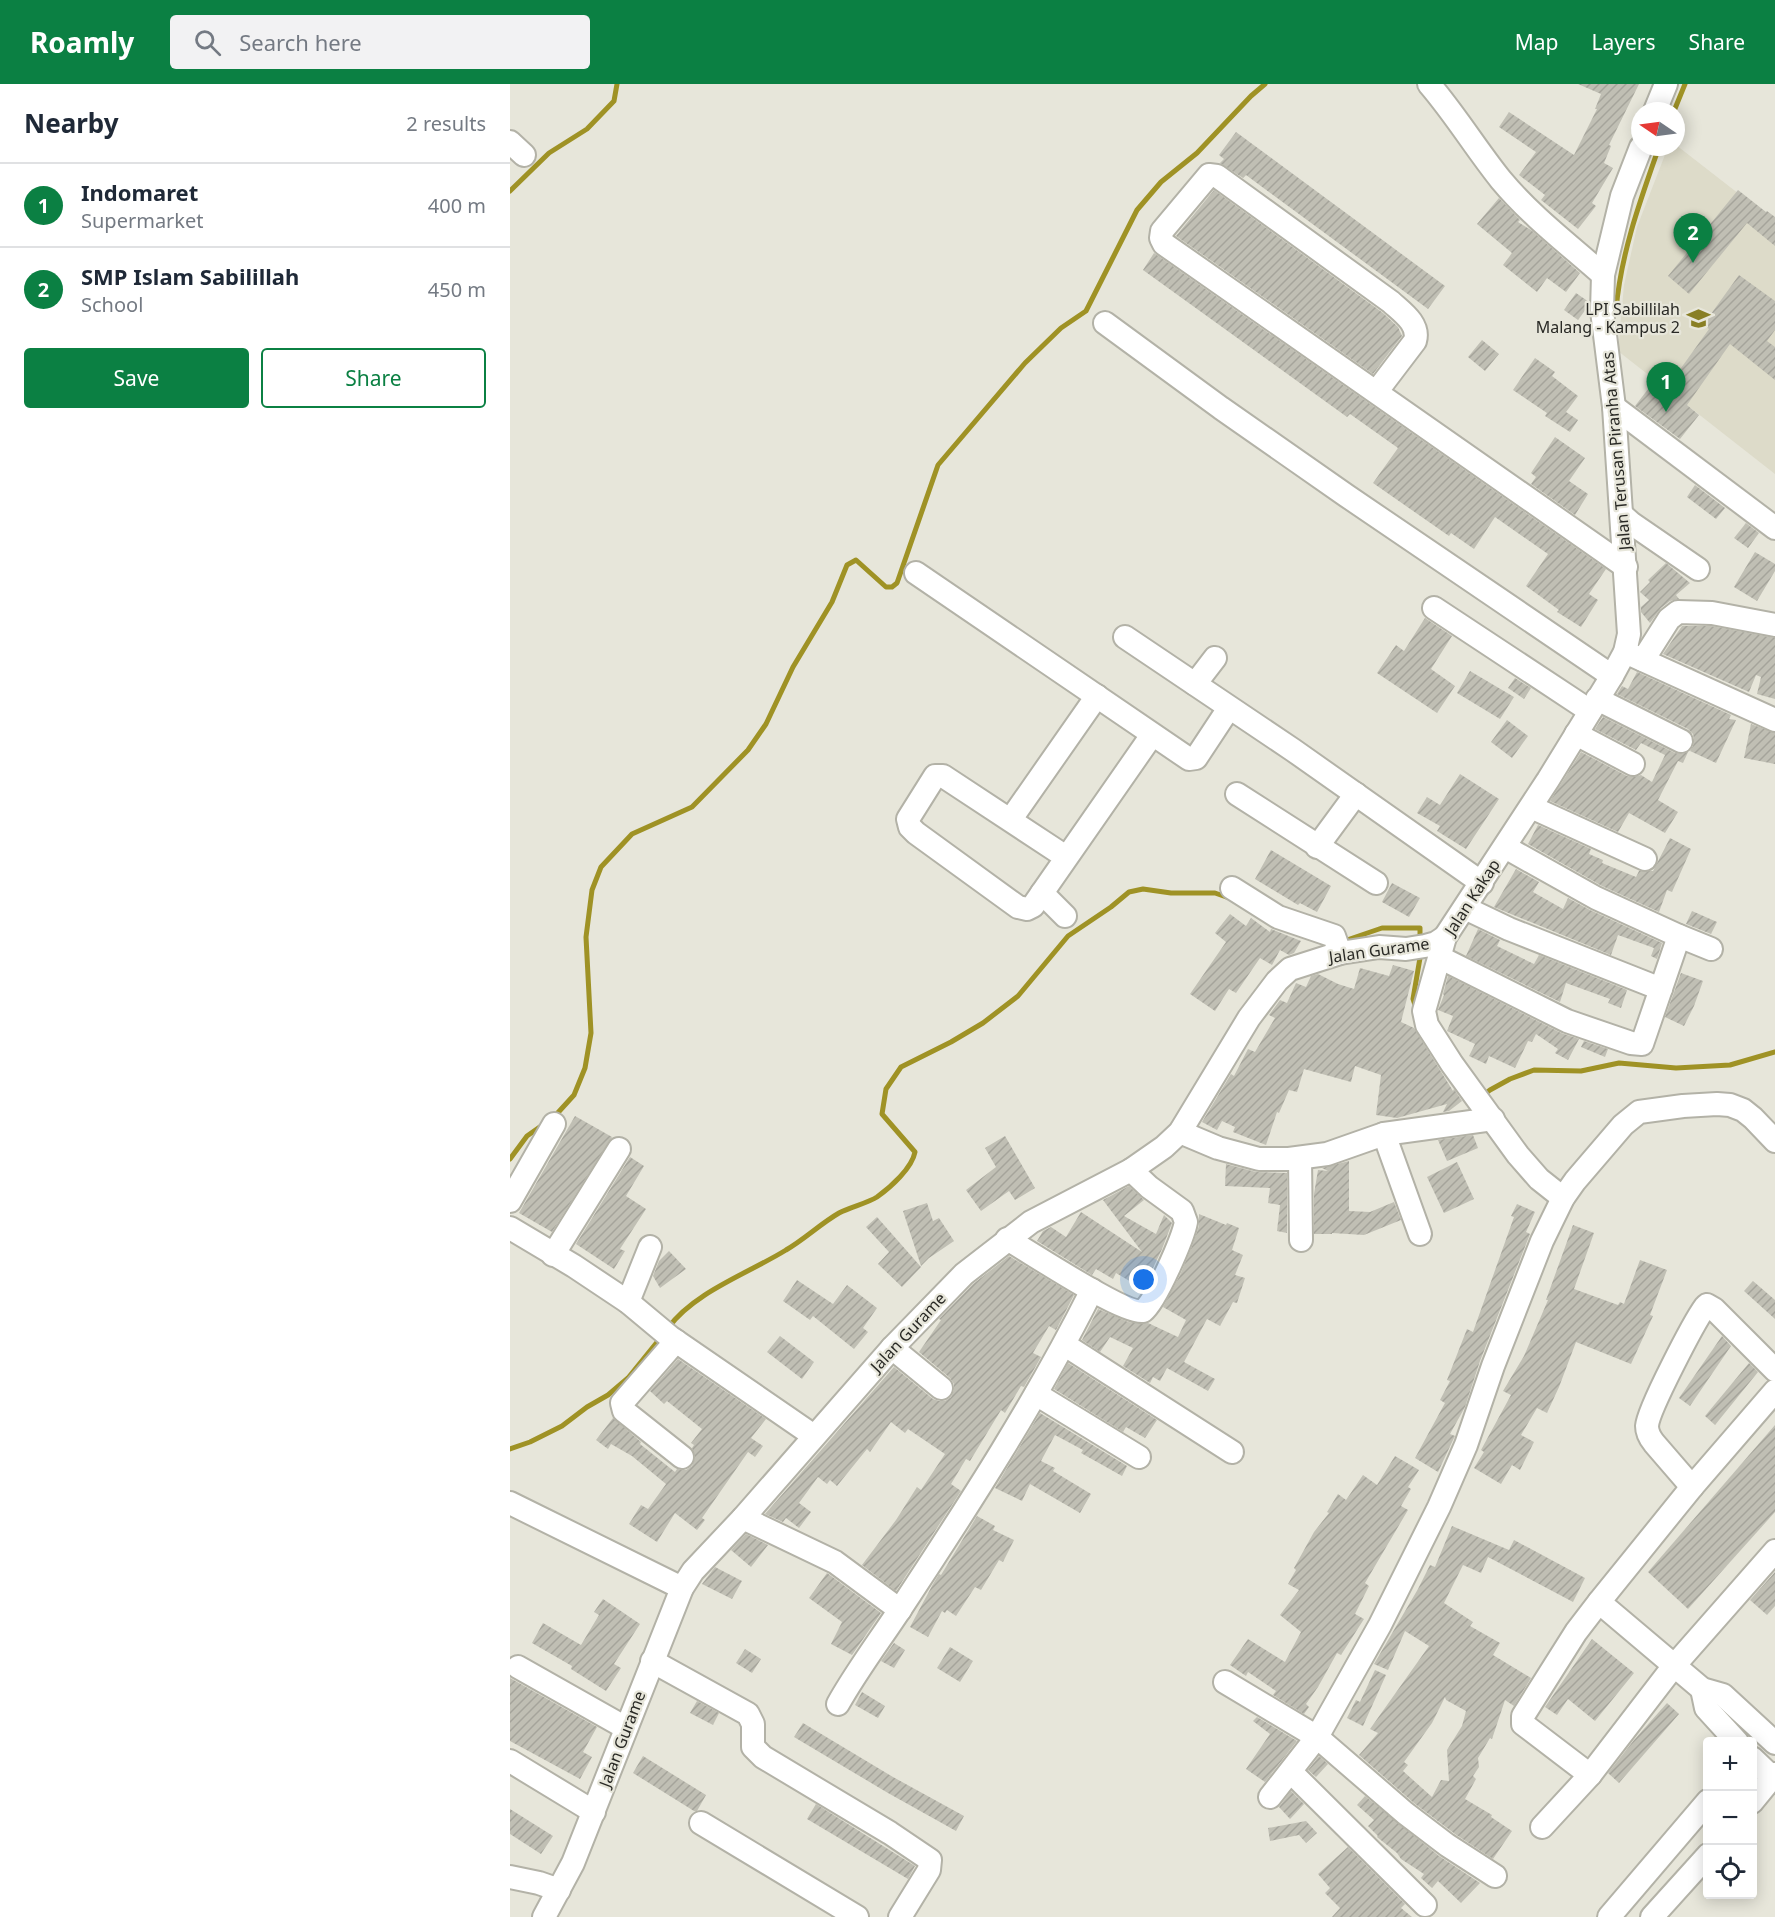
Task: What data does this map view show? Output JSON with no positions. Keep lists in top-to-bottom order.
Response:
{
  "streets": {
    "street": ["Jalan Terusan Piranha Atas", "Jalan Kakap", "Jalan Gurame"]
  },
  "crossings": [
    ["Jalan Terusan Piranha Atas", "Jalan Kakap"],
    ["Jalan Kakap", "Jalan Gurame"]
  ],
  "places": {
    "school or university": ["LPI Sabillilah Malang - Kampus 2"]
  },
  "north": "left",
  "page": {
    "header": "Roamly",
    "search": "Search here",
    "nav": ["Map", "Layers", "Share"],
    "heading": ["Nearby", "2 results"],
    "list": [
      {
        "mark": "1",
        "name": "Indomaret",
        "note": "Supermarket",
        "value": "400 m"
      },
      {
        "mark": "2",
        "name": "SMP Islam Sabilillah",
        "note": "School",
        "value": "450 m"
      }
    ],
    "pins": ["2", "1"],
    "buttons": ["Save", "Share"],
    "map_buttons": ["+", "−"]
  }
}
